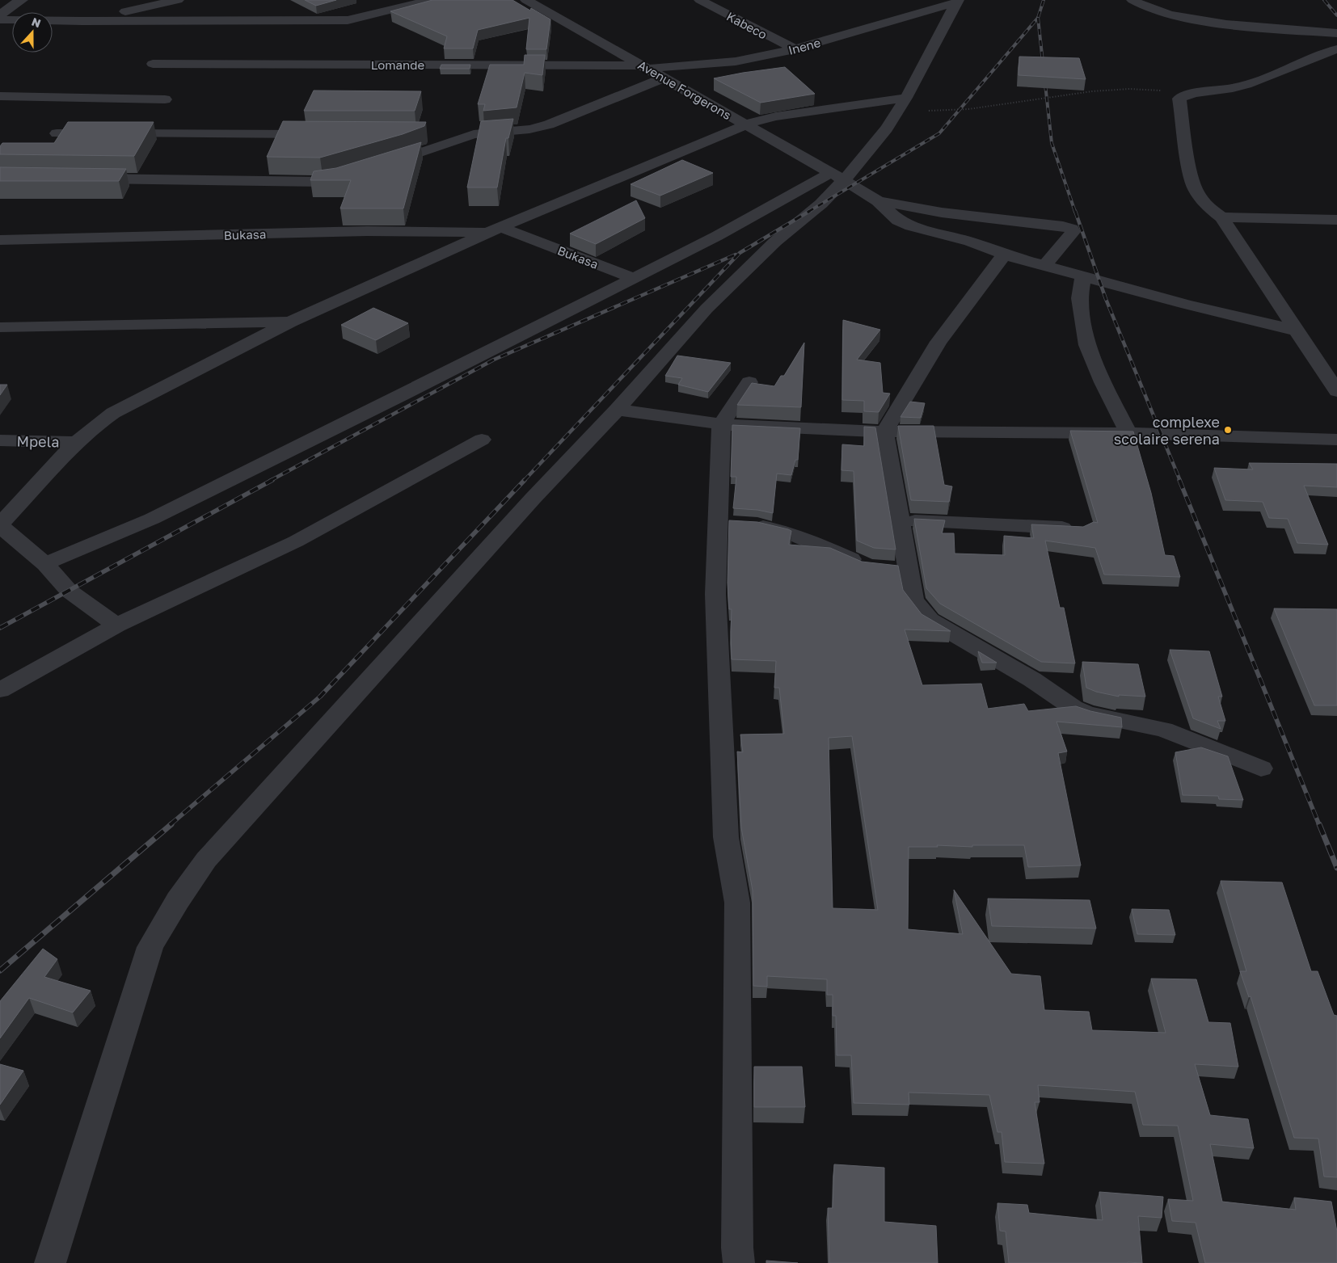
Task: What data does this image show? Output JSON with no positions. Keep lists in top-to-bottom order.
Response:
{
  "streets": {
    "street": [
      "Kabeco",
      "Inene",
      "Lomande",
      "Avenue Forgerons",
      "Bukasa",
      "Mpela"
    ]
  },
  "crossings": [
    ["Kabeco", "Inene"],
    ["Inene", "Lomande"],
    ["Inene", "Avenue Forgerons"],
    ["Lomande", "Avenue Forgerons"]
  ],
  "places": ["complexe scolaire serena"],
  "north": "top"
}
